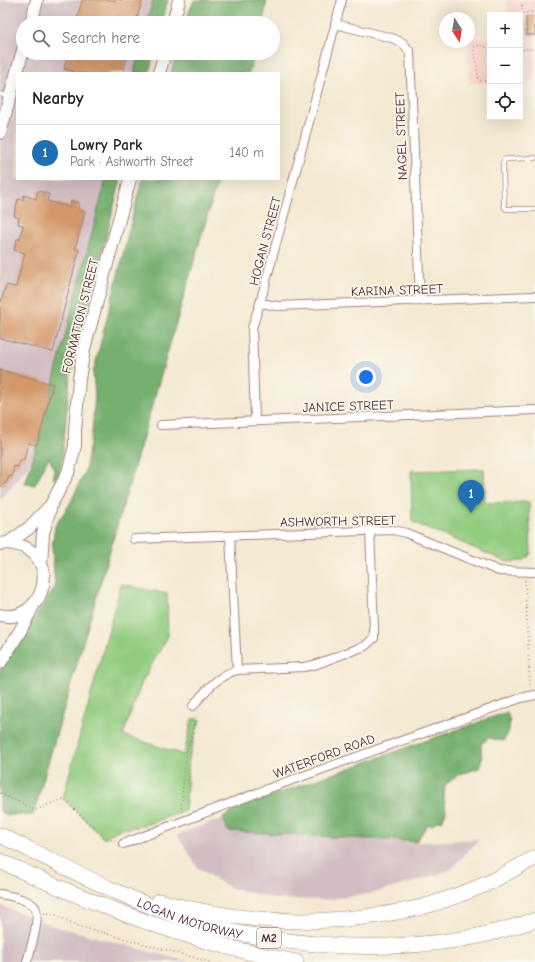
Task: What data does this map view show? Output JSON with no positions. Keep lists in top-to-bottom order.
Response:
{
  "streets": {
    "highway": ["LOGAN MOTORWAY", "M2"],
    "main road": ["FORMATION STREET"],
    "street": [
      "NAGEL STREET",
      "HOGAN STREET",
      "KARINA STREET",
      "JANICE STREET",
      "ASHWORTH STREET",
      "WATERFORD ROAD"
    ]
  },
  "crossings": [
    ["NAGEL STREET", "HOGAN STREET"],
    ["NAGEL STREET", "KARINA STREET"],
    ["HOGAN STREET", "KARINA STREET"],
    ["HOGAN STREET", "JANICE STREET"]
  ],
  "north": "bottom",
  "page": {
    "map_buttons": ["+", "−"],
    "search": "Search here",
    "heading": "Nearby",
    "list": [
      {
        "mark": "1",
        "name": "Lowry Park",
        "note": "Park · Ashworth Street",
        "value": "140 m"
      }
    ],
    "pins": "1"
  }
}
